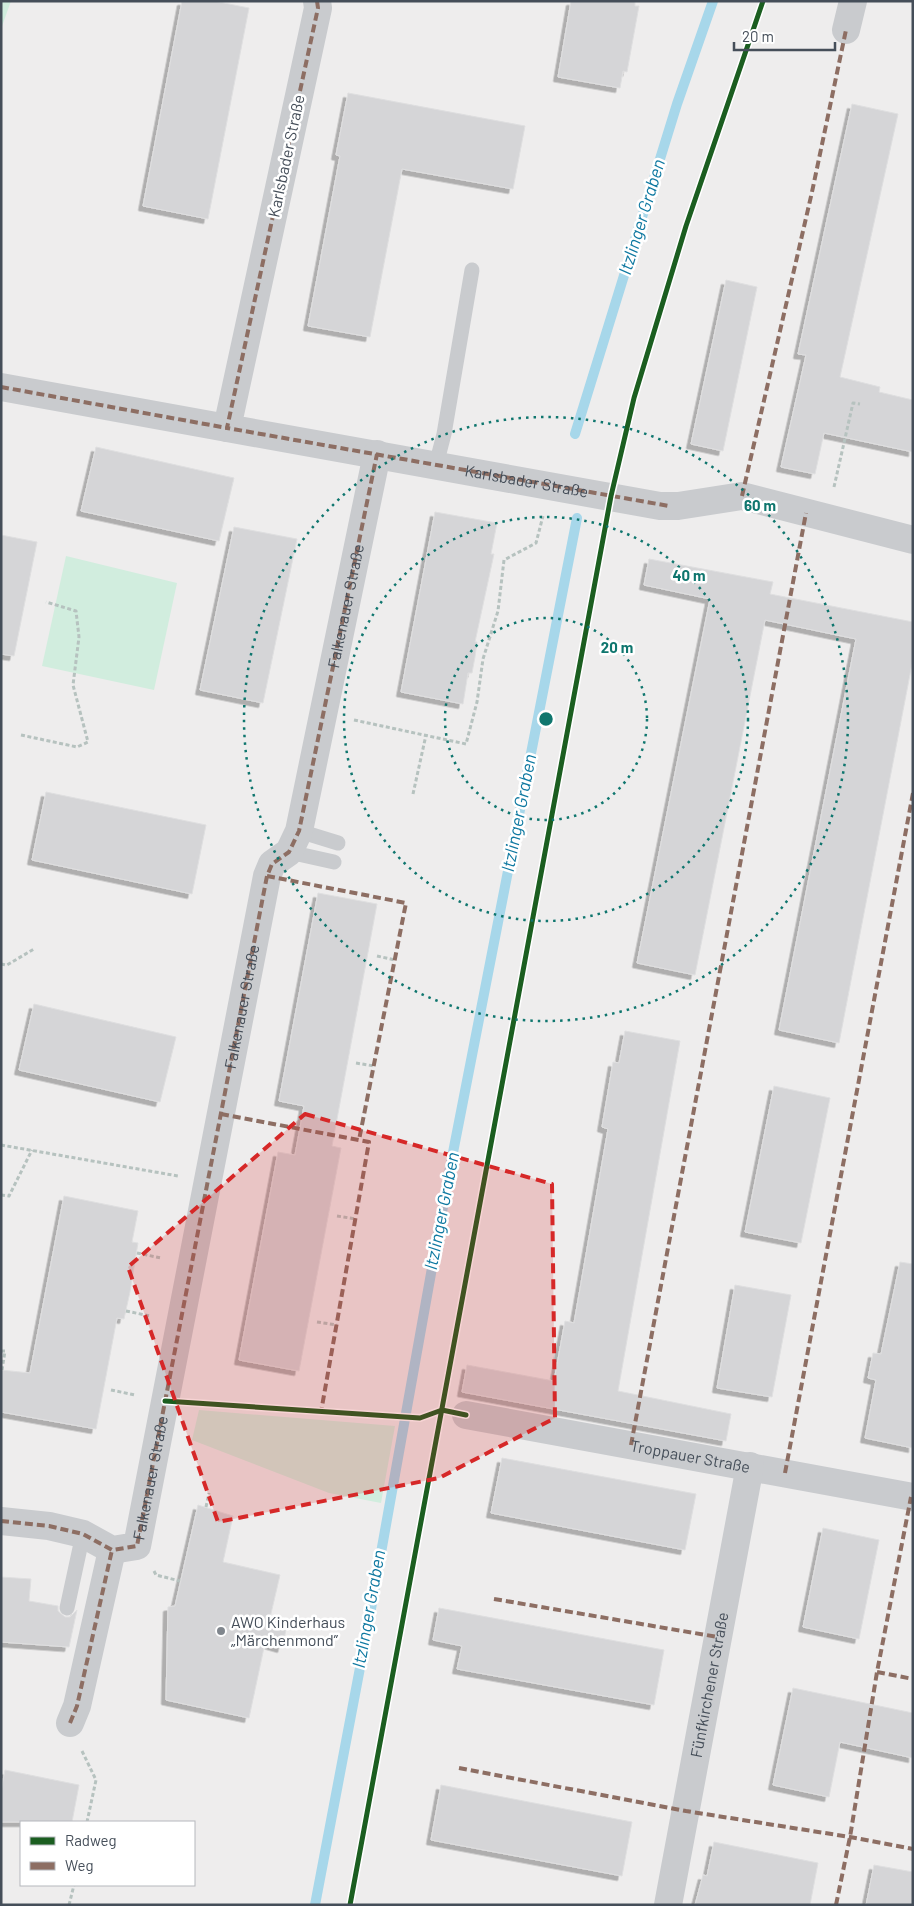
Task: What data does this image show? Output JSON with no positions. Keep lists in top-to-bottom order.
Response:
{
  "streets": {
    "street": [
      "Karlsbader Straße",
      "Falkenauer Straße",
      "Troppauer Straße",
      "Fünfkirchener Straße"
    ]
  },
  "crossings": [
    ["Karlsbader Straße", "Falkenauer Straße"],
    ["Troppauer Straße", "Fünfkirchener Straße"]
  ],
  "water": ["Itzlinger Graben"],
  "places": ["AWO Kinderhaus „Märchenmond”"],
  "legend": ["Radweg", "Weg"],
  "scale_bar": "20 m",
  "rings": ["60 m", "40 m", "20 m"]
}
